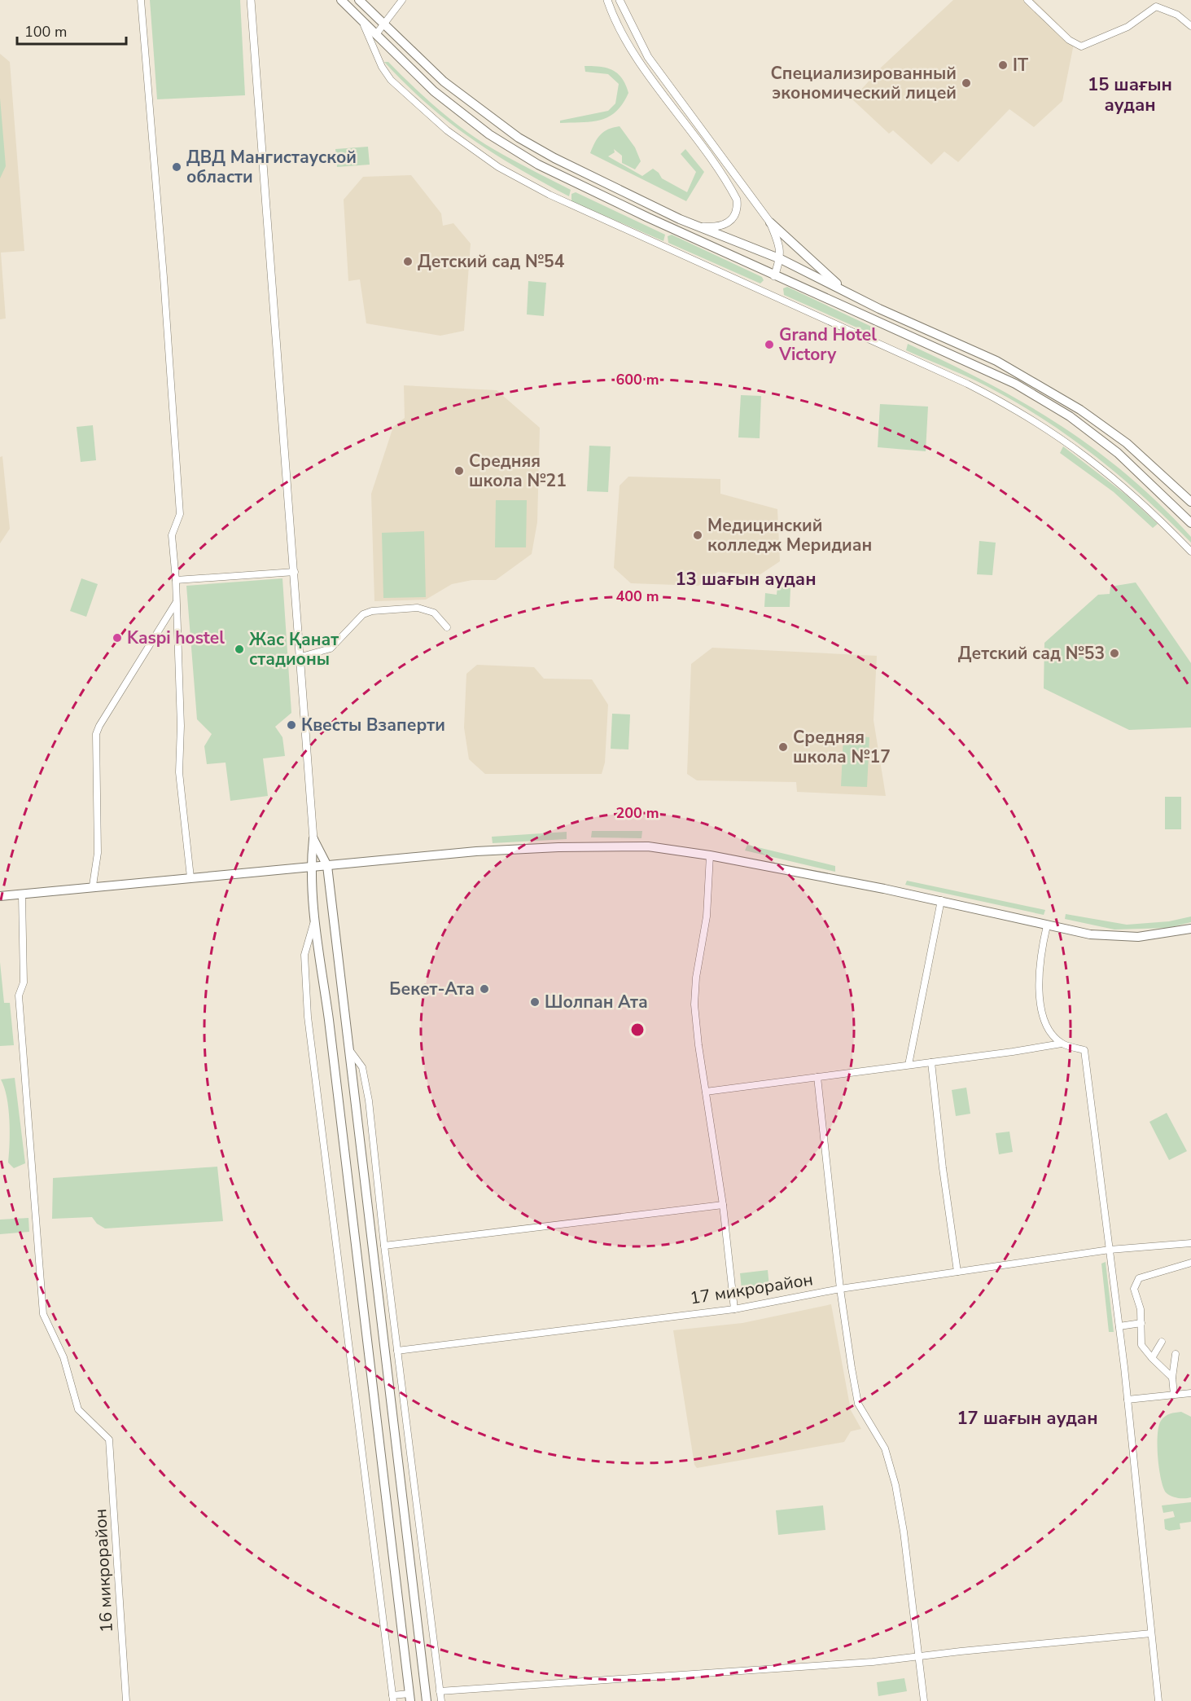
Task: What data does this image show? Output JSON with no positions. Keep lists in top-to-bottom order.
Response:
{
  "streets": {
    "street": ["17 микрорайон", "16 микрорайон"]
  },
  "districts": ["15 шағын аудан", "13 шағын аудан", "17 шағын аудан"],
  "places": [
    "IT",
    "Специализированный экономический лицей",
    "ДВД Мангистауской области",
    "Детский сад №54",
    "Grand Hotel Victory",
    "Средняя школа №21",
    "Медицинский колледж Меридиан",
    "Kaspi hostel",
    "Жас Қанат стадионы",
    "Детский сад №53",
    "Квесты Взаперти",
    "Средняя школа №17",
    "Бекет-Ата",
    "Шолпан Ата"
  ],
  "scale_bar": "100 m",
  "rings": ["600 m", "400 m", "200 m"]
}
